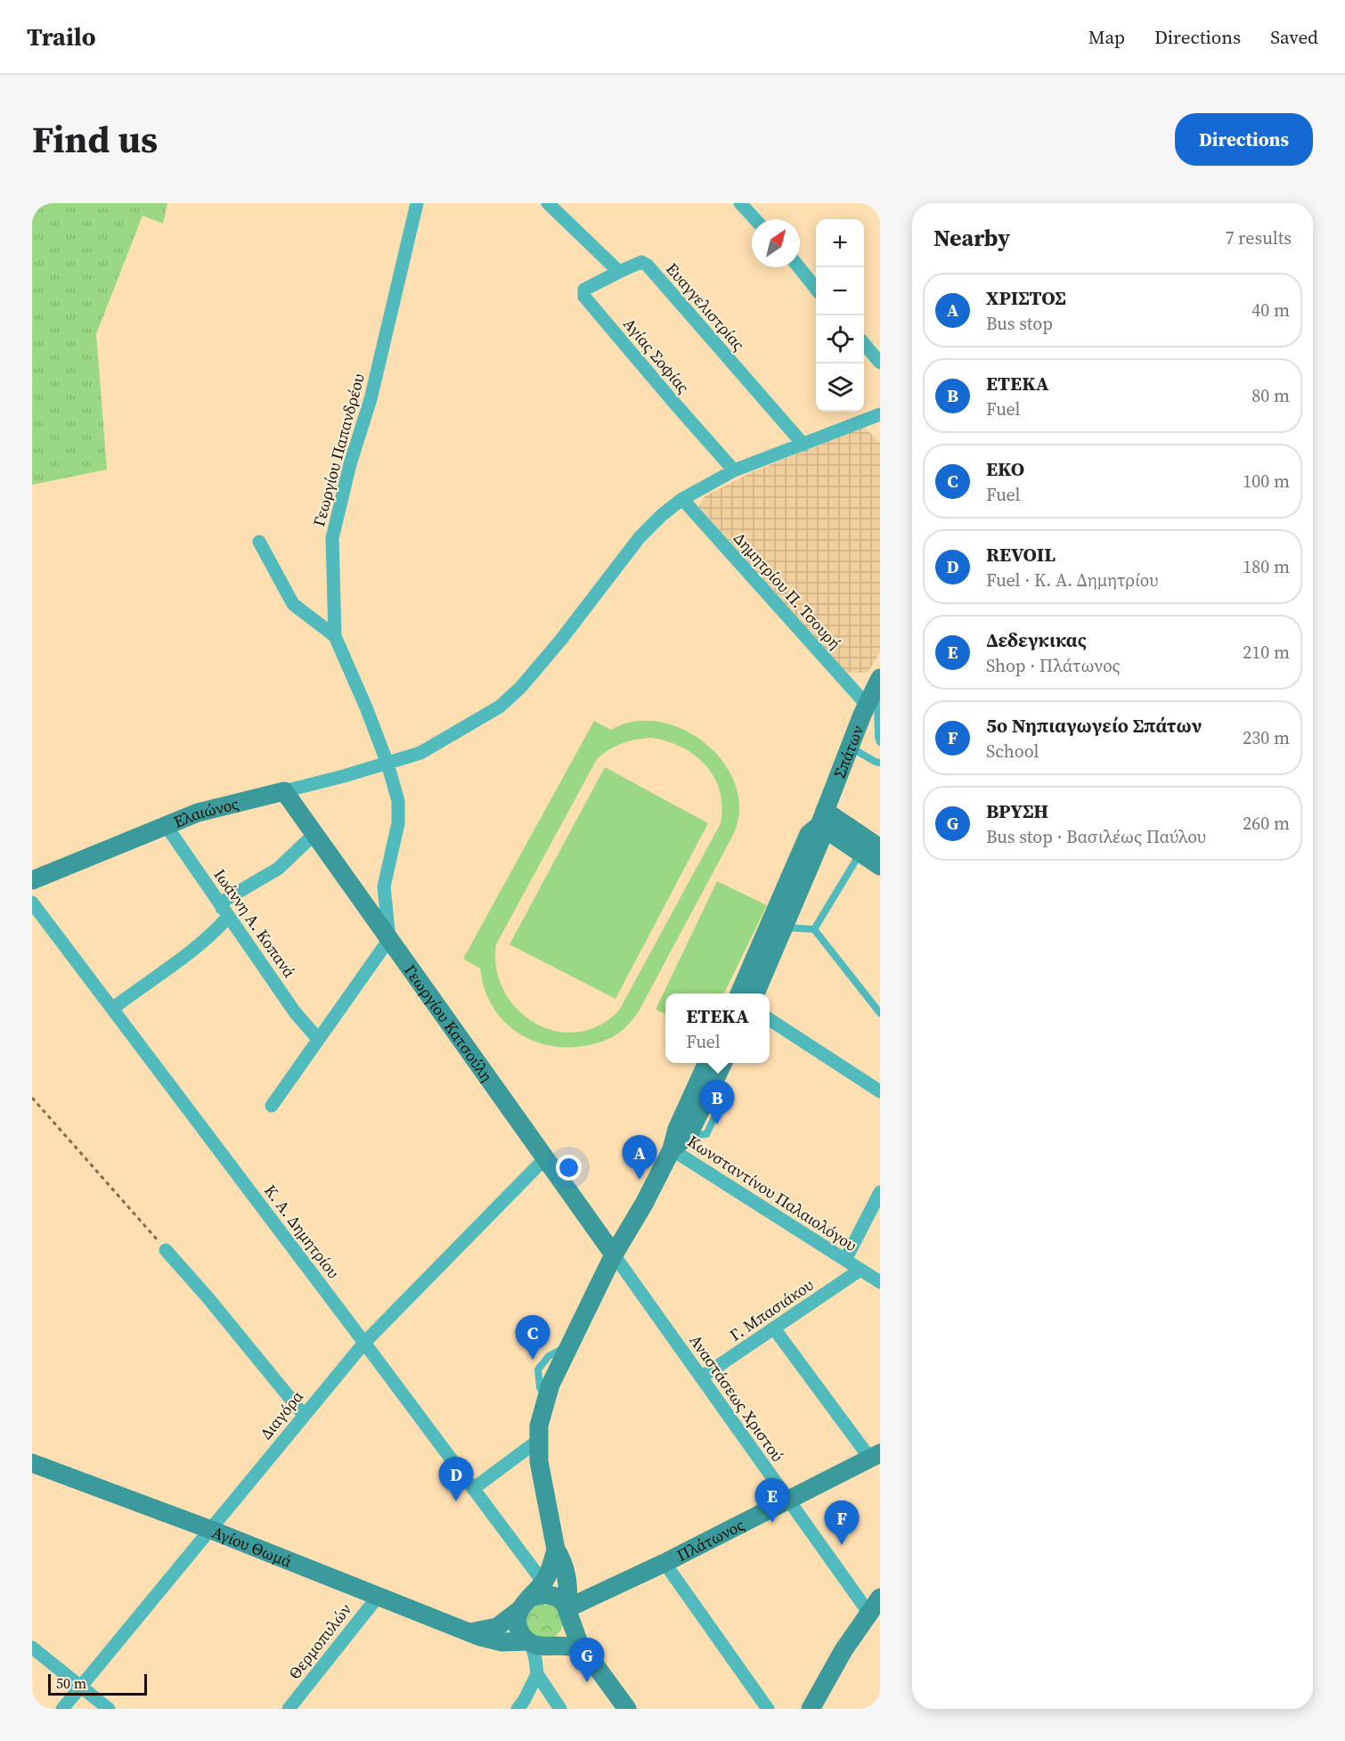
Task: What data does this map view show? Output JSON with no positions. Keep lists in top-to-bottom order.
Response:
{
  "streets": {
    "main road": [
      "Σπάτων",
      "Ελαιώνος",
      "Γεωργίου Κατσούλη",
      "Πλάτωνος",
      "Αγίου Θωμά"
    ],
    "street": [
      "Ευαγγελιστρίας",
      "Αγίας Σοφίας",
      "Γεωργίου Παπανδρέου",
      "Δημητρίου Π. Τσουρή",
      "Ιωάννη Α. Κοπανά",
      "Κωνσταντίνου Παλαιολόγου",
      "Κ. Α. Δημητρίου",
      "Γ. Μπασιάκου",
      "Αναστάσεως Χριστού",
      "Διαγόρα",
      "Θερμοπυλών"
    ]
  },
  "crossings": [
    ["Ευαγγελιστρίας", "Αγίας Σοφίας"],
    ["Ευαγγελιστρίας", "Ελαιώνος"],
    ["Αγίας Σοφίας", "Ελαιώνος"],
    ["Γεωργίου Παπανδρέου", "Ελαιώνος"],
    ["Γεωργίου Παπανδρέου", "Γεωργίου Κατσούλη"],
    ["Δημητρίου Π. Τσουρή", "Σπάτων"],
    ["Δημητρίου Π. Τσουρή", "Ελαιώνος"],
    ["Ελαιώνος", "Ιωάννη Α. Κοπανά"],
    ["Ελαιώνος", "Γεωργίου Κατσούλη"],
    ["Γεωργίου Κατσούλη", "Αναστάσεως Χριστού"],
    ["Γεωργίου Κατσούλη", "Διαγόρα"],
    ["Κωνσταντίνου Παλαιολόγου", "Γ. Μπασιάκου"],
    ["Κ. Α. Δημητρίου", "Διαγόρα"],
    ["Γ. Μπασιάκου", "Αναστάσεως Χριστού"],
    ["Αναστάσεως Χριστού", "Πλάτωνος"],
    ["Διαγόρα", "Αγίου Θωμά"],
    ["Πλάτωνος", "Αγίου Θωμά"],
    ["Αγίου Θωμά", "Θερμοπυλών"]
  ],
  "scale_bar": "50 m",
  "north": "top right",
  "page": {
    "header": "Trailo",
    "nav": ["Map", "Directions", "Saved"],
    "title": "Find us",
    "buttons": "Directions",
    "heading": ["Nearby", "7 results"],
    "map_buttons": ["+", "−"],
    "list": [
      {
        "mark": "A",
        "name": "ΧΡΙΣΤΟΣ",
        "note": "Bus stop",
        "value": "40 m"
      },
      {
        "mark": "B",
        "name": "ΕΤΕΚΑ",
        "note": "Fuel",
        "value": "80 m"
      },
      {
        "mark": "C",
        "name": "EKO",
        "note": "Fuel",
        "value": "100 m"
      },
      {
        "mark": "D",
        "name": "REVOIL",
        "note": "Fuel · Κ. Α. Δημητρίου",
        "value": "180 m"
      },
      {
        "mark": "E",
        "name": "Δεδεγκικας",
        "note": "Shop · Πλάτωνος",
        "value": "210 m"
      },
      {
        "mark": "F",
        "name": "5ο Νηπιαγωγείο Σπάτων",
        "note": "School",
        "value": "230 m"
      },
      {
        "mark": "G",
        "name": "ΒΡΥΣΗ",
        "note": "Bus stop · Βασιλέως Παύλου",
        "value": "260 m"
      }
    ],
    "popup": ["ΕΤΕΚΑ", "Fuel"],
    "pins": [
      "B",
      "A",
      "C",
      "D",
      "E",
      "F",
      "G"
    ],
    "scale": "50 m"
  }
}
